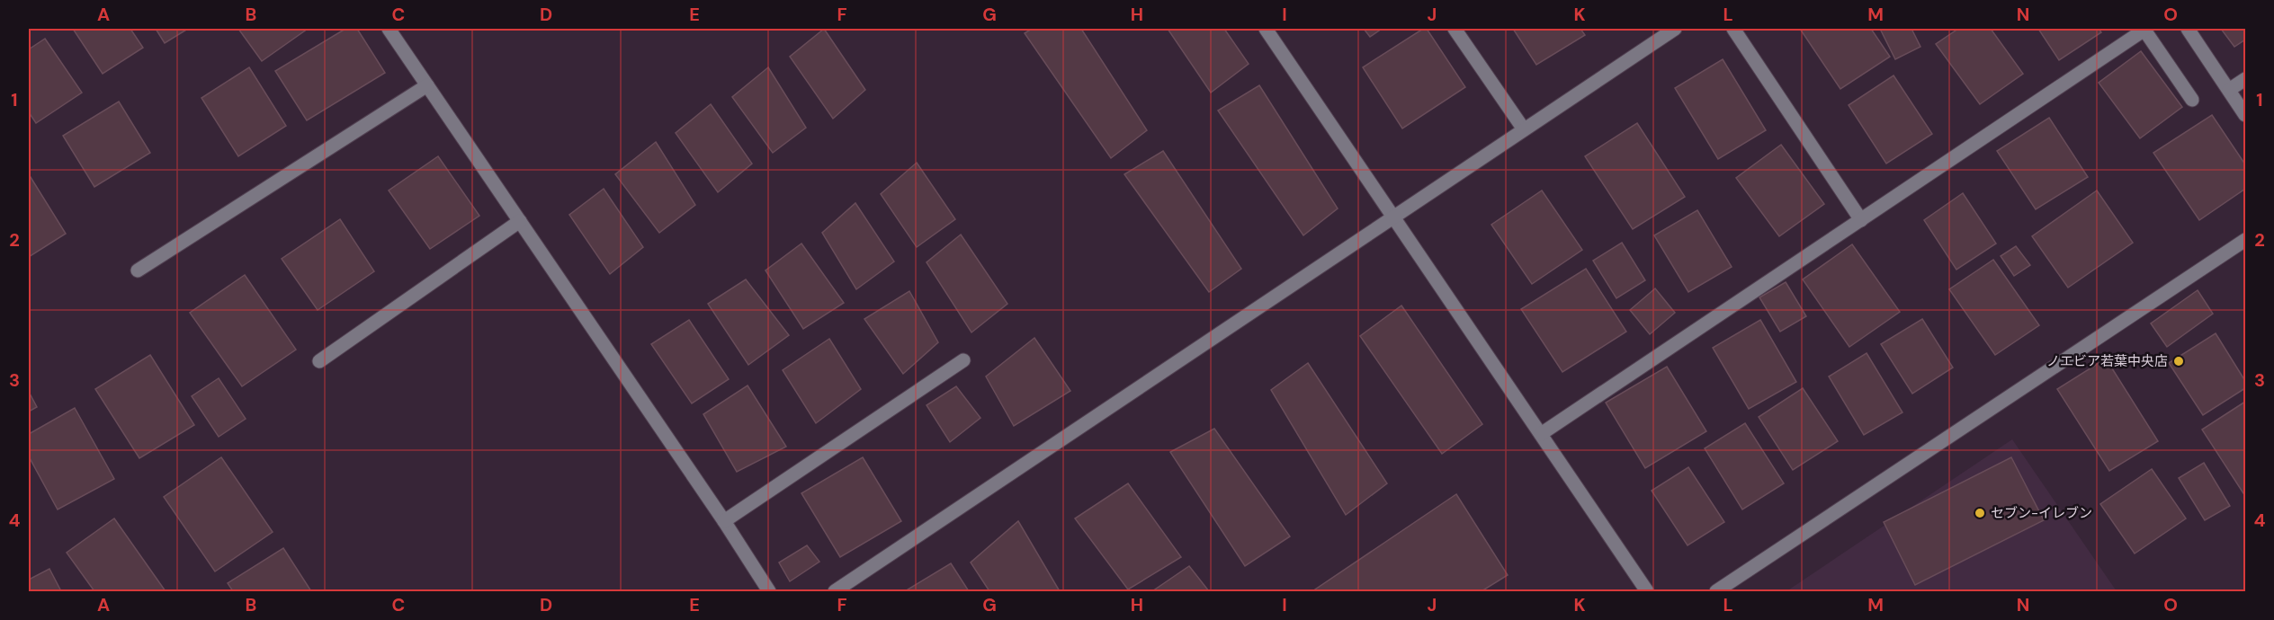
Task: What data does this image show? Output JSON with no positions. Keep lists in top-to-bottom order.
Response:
{
  "places": ["ノエビア若葉中央店", "セブン-イレブン"],
  "grid": {
    "columns": [
      "A",
      "B",
      "C",
      "D",
      "E",
      "F",
      "G",
      "H",
      "I",
      "J",
      "K",
      "L",
      "M",
      "N",
      "O"
    ],
    "rows": [
      "1",
      "2",
      "3",
      "4"
    ]
  }
}
